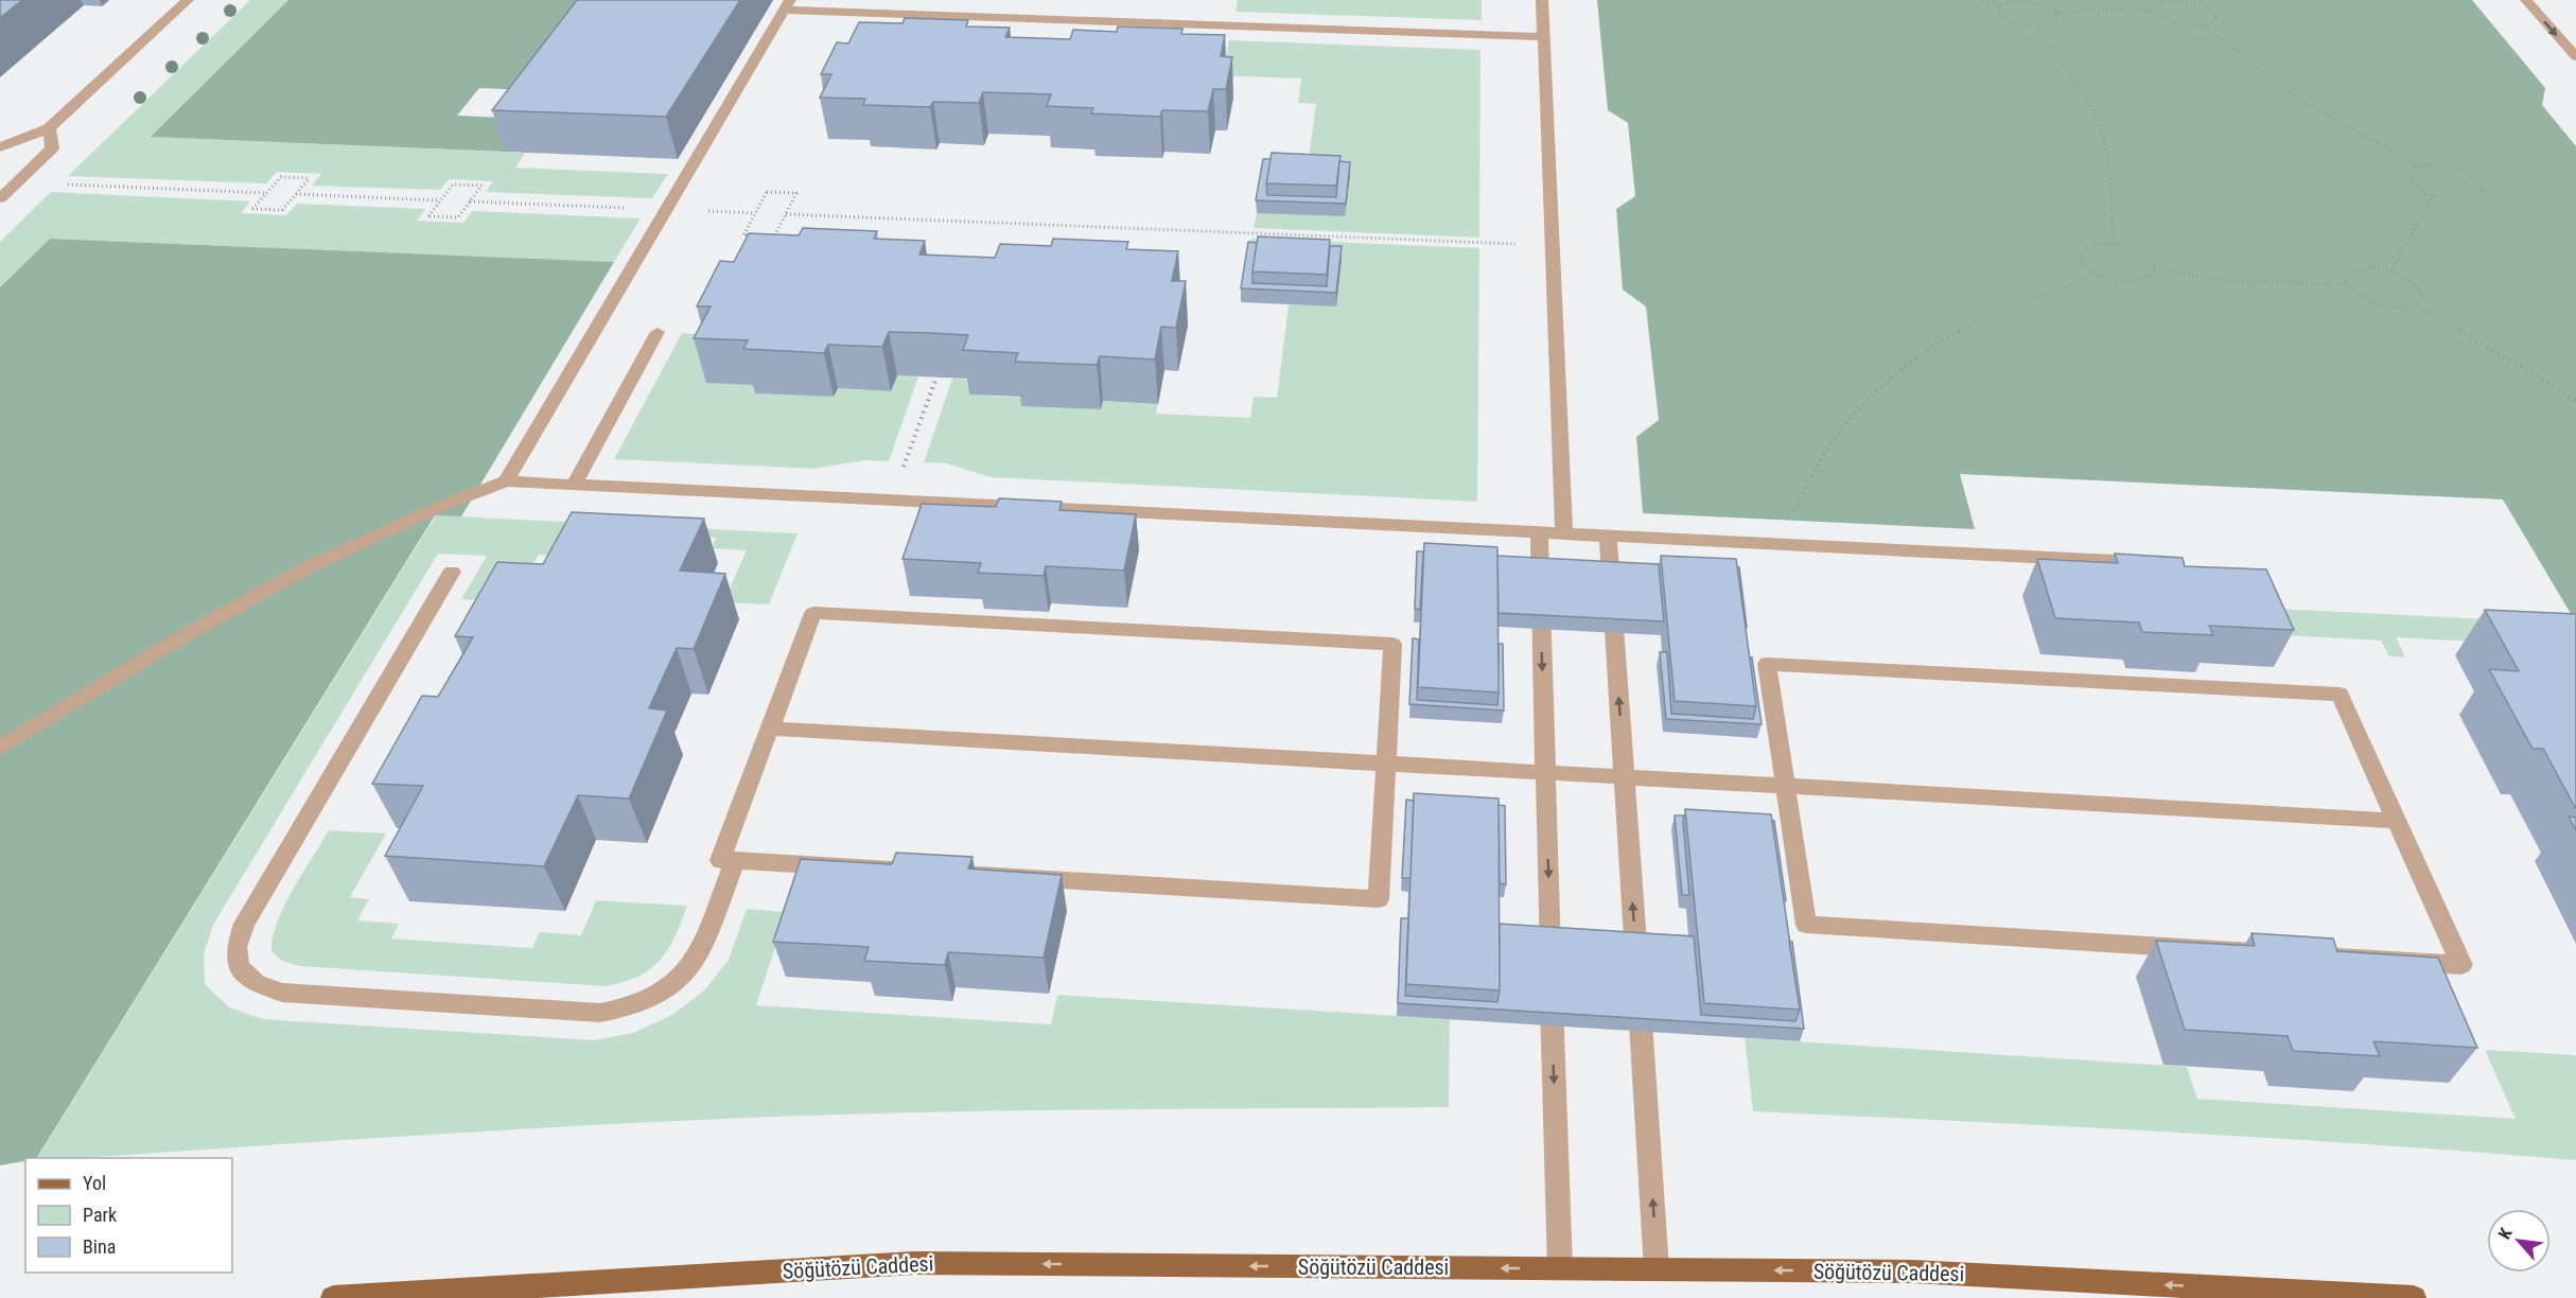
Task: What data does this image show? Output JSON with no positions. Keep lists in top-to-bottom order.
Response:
{
  "streets": {
    "main road": ["Söğütözü Caddesi"]
  },
  "one_way": ["Söğütözü Caddesi"],
  "legend": ["Yol", "Park", "Bina"],
  "north": "top left"
}
